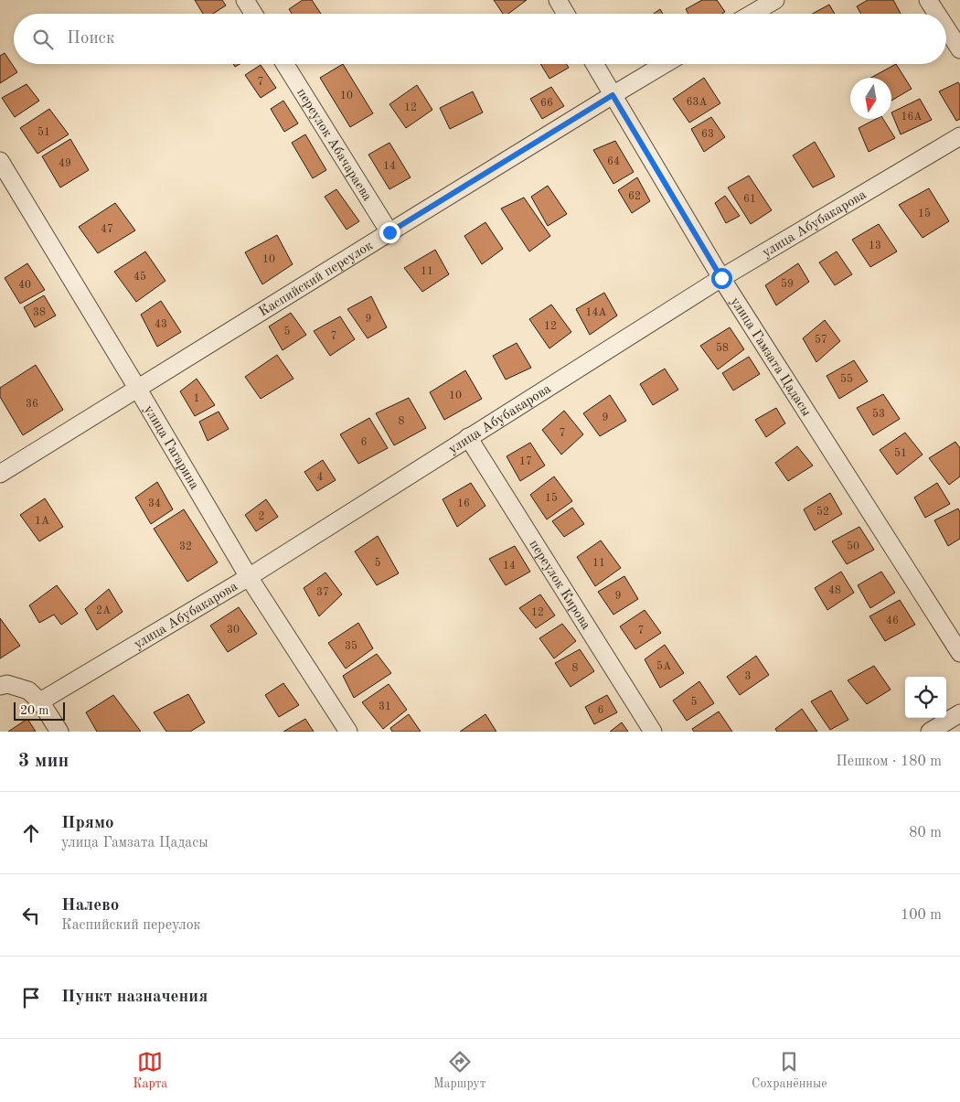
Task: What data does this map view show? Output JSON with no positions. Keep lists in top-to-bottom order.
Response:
{
  "streets": {
    "street": [
      "переулок Абачараева",
      "улица Абубакарова",
      "Каспийский переулок",
      "улица Гамзата Цадасы",
      "улица Гагарина",
      "переулок Кирова"
    ]
  },
  "crossings": [
    ["переулок Абачараева", "Каспийский переулок"],
    ["улица Абубакарова", "улица Гамзата Цадасы"],
    ["улица Абубакарова", "улица Гагарина"],
    ["улица Абубакарова", "переулок Кирова"],
    ["Каспийский переулок", "улица Гамзата Цадасы"],
    ["Каспийский переулок", "улица Гагарина"]
  ],
  "house_numbers": [
    "7",
    "10",
    "63А",
    "66",
    "12",
    "16А",
    "51",
    "63",
    "64",
    "49",
    "14",
    "62",
    "61",
    "15",
    "47",
    "13",
    "10",
    "11",
    "45",
    "59",
    "40",
    "38",
    "14А",
    "9",
    "43",
    "12",
    "5",
    "7",
    "57",
    "58",
    "55",
    "10",
    "1",
    "36",
    "53",
    "9",
    "8",
    "7",
    "6",
    "51",
    "17",
    "4",
    "15",
    "34",
    "16",
    "52",
    "2",
    "1А",
    "32",
    "50",
    "5",
    "11",
    "14",
    "48",
    "37",
    "9",
    "2А",
    "12",
    "46",
    "30",
    "7",
    "35",
    "5А",
    "8",
    "3",
    "5",
    "31",
    "6"
  ],
  "scale_bar": "20 m",
  "north": "bottom",
  "page": {
    "search": "Поиск",
    "scale": "20 m",
    "heading": ["3 мин", "Пешком · 180 m"],
    "list": [
      ["Прямо", "улица Гамзата Цадасы", "80 m"],
      ["Налево", "Каспийский переулок", "100 m"],
      "Пункт назначения"
    ],
    "nav": ["Карта", "Маршрут", "Сохранённые"]
  }
}
